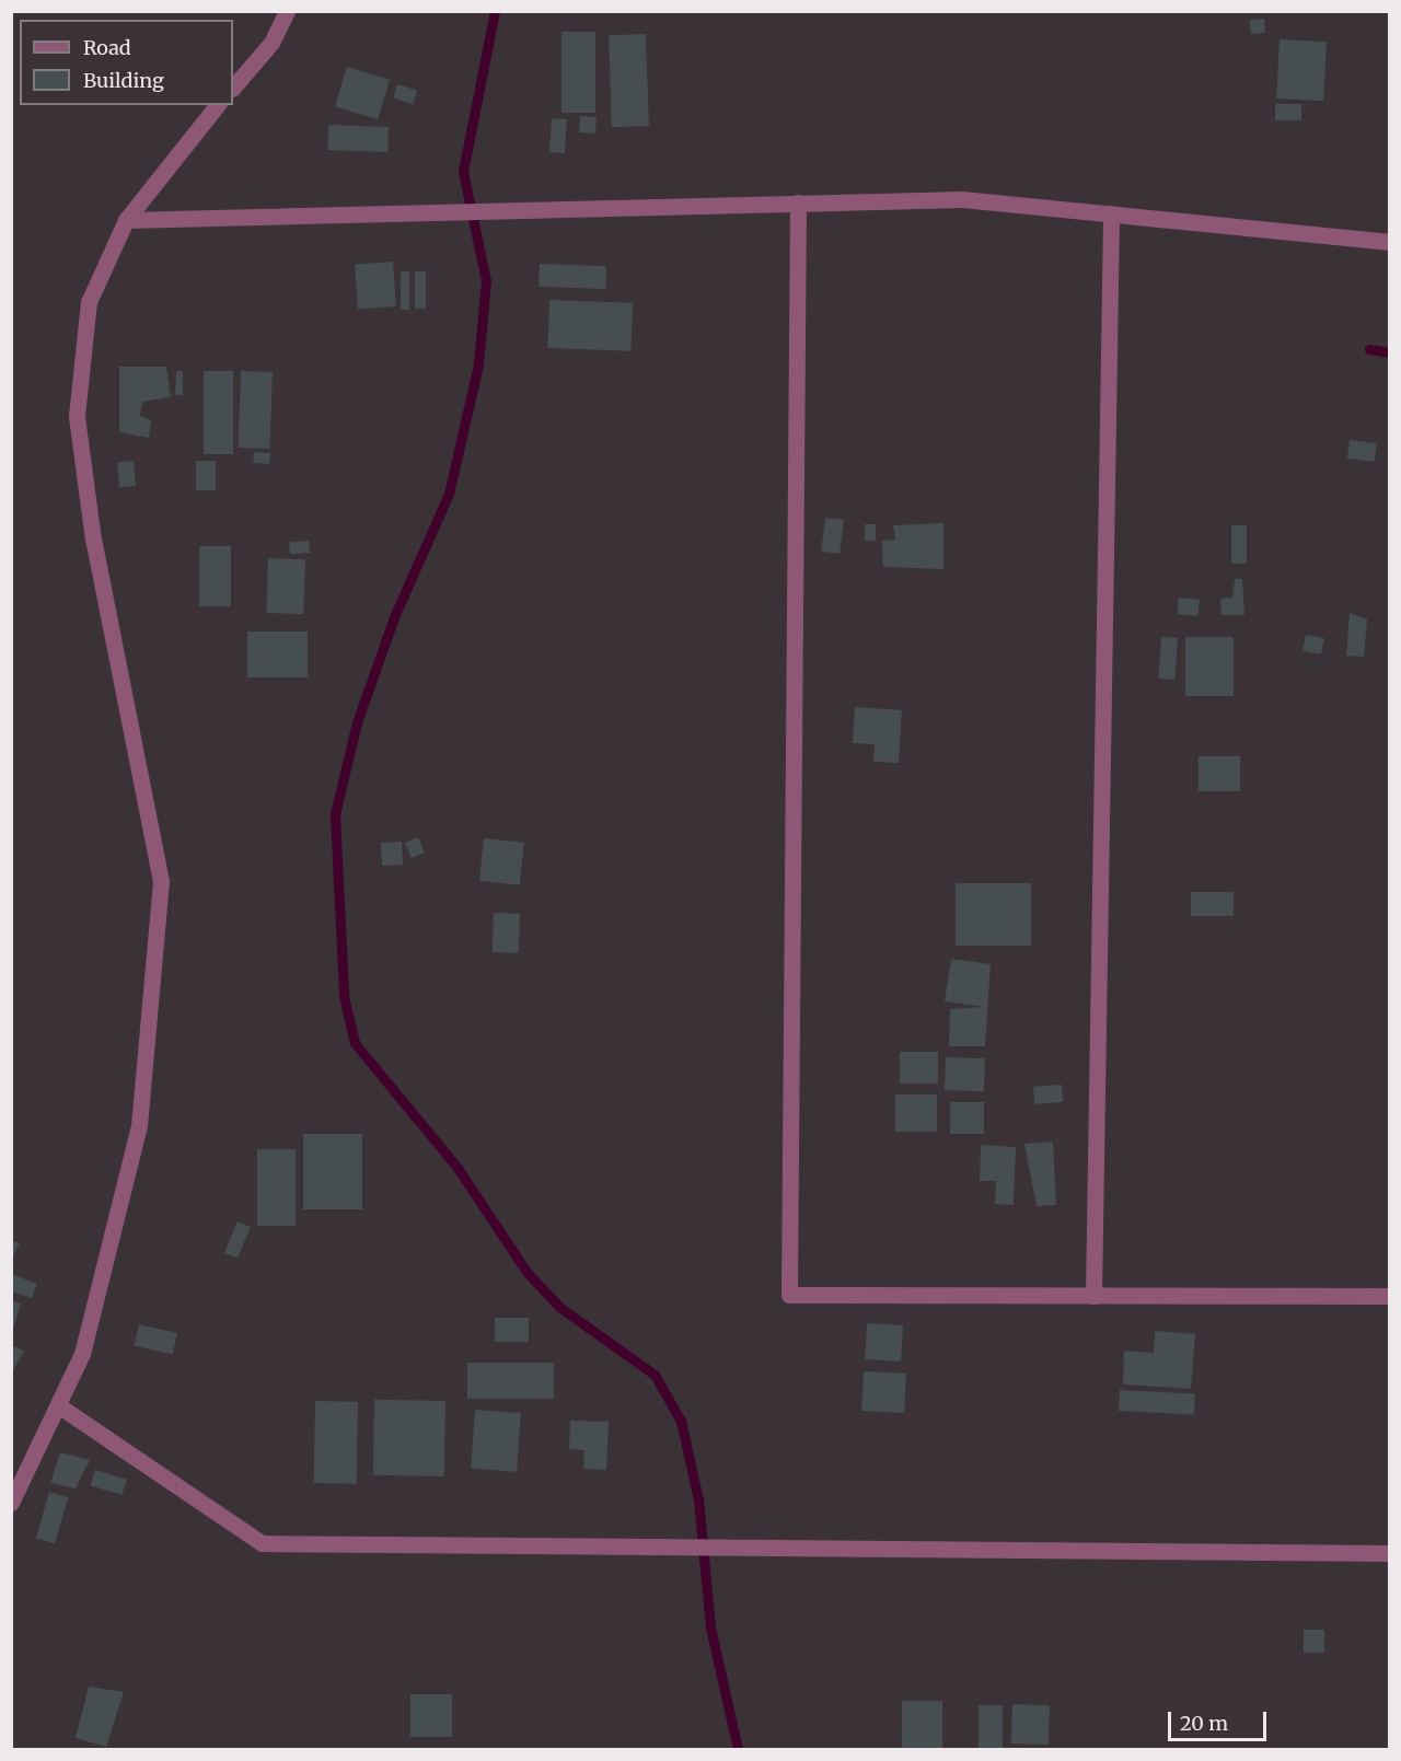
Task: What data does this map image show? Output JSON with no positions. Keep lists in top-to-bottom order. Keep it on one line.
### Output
{"legend":["Road","Building"],"scale_bar":"20 m"}
